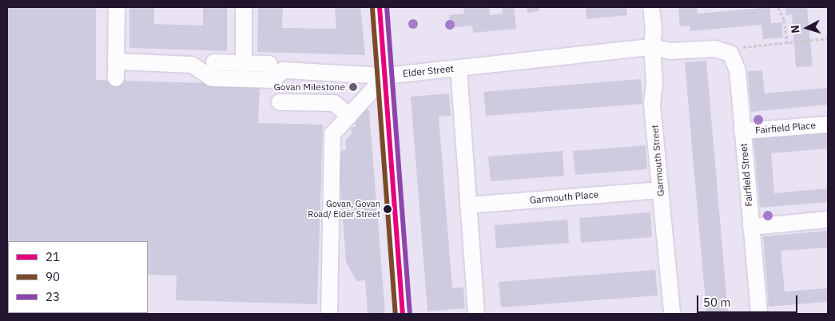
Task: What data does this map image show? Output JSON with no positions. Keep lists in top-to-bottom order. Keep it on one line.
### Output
{"streets":{"street":["Elder Street","Fairfield Place","Garmouth Street","Fairfield Street","Garmouth Place"]},"crossings":[["Elder Street","Garmouth Street"],["Fairfield Place","Fairfield Street"],["Garmouth Street","Garmouth Place"]],"places":["Govan Milestone","Govan, Govan Road/ Elder Street"],"lines":["transit line 21","transit line 23","transit line 90"],"legend":["21","90","23"],"scale_bar":"50 m","north":"left"}
